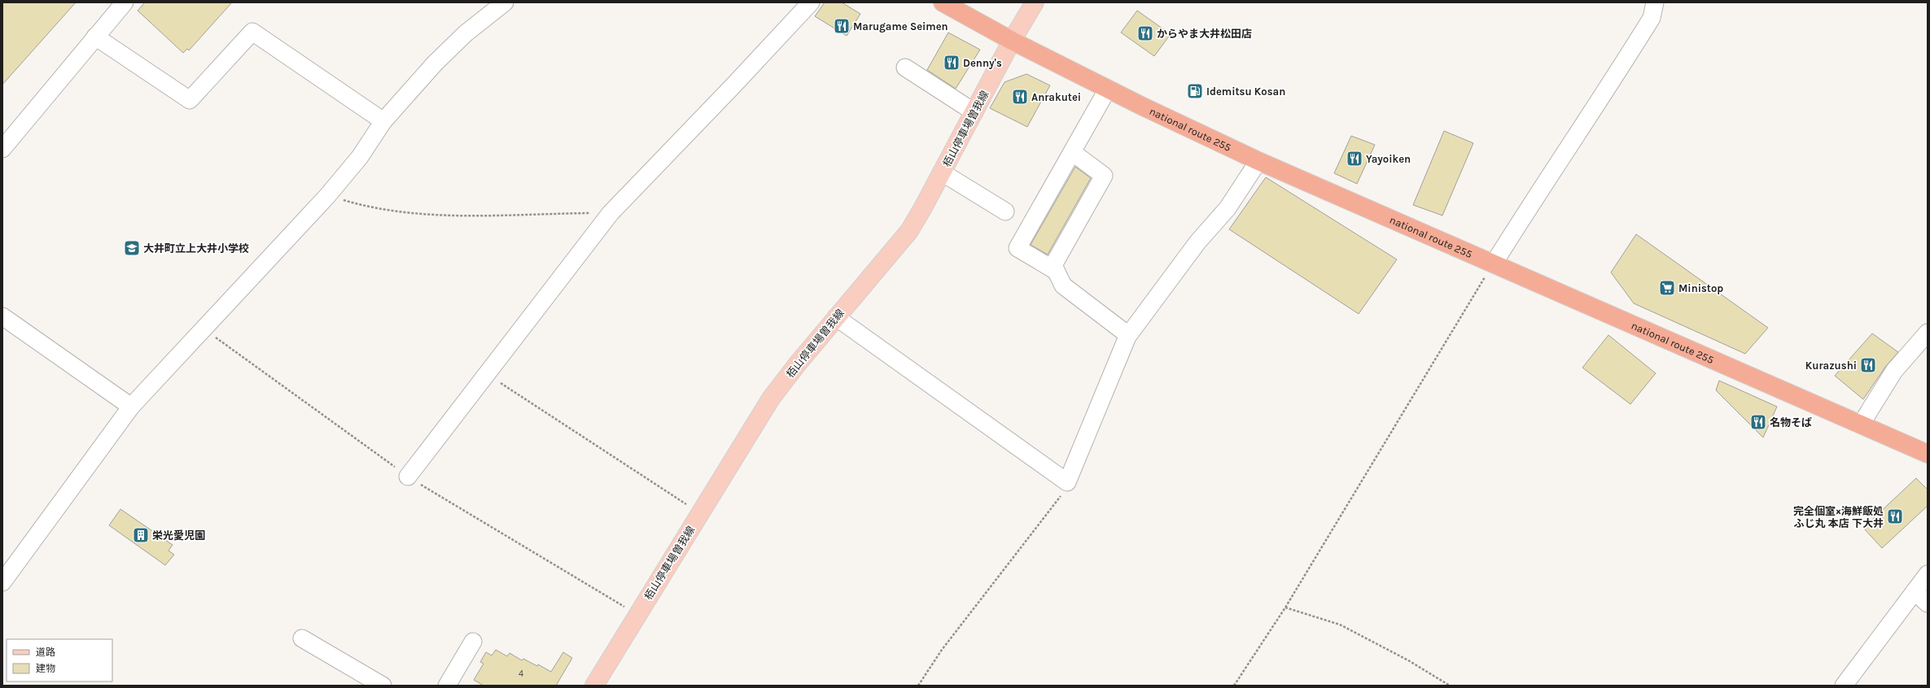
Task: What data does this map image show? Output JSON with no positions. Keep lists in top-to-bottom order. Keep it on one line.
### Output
{"streets":{"highway":["national route 255"],"main road":["栢山停車場曽我線"]},"crossings":[["栢山停車場曽我線","national route 255"]],"places":{"restaurant":["Marugame Seimen","からやま大井松田店","Denny's","Anrakutei","Yayoiken","Kurazushi","名物そば","完全個室×海鮮飯処 ふじ丸 本店 下大井"],"fuel station":["Idemitsu Kosan"],"school or university":["大井町立上大井小学校"],"supermarket":["Ministop"],"building":["栄光愛児園"]},"house_numbers":["4"],"legend":["道路","建物"]}
